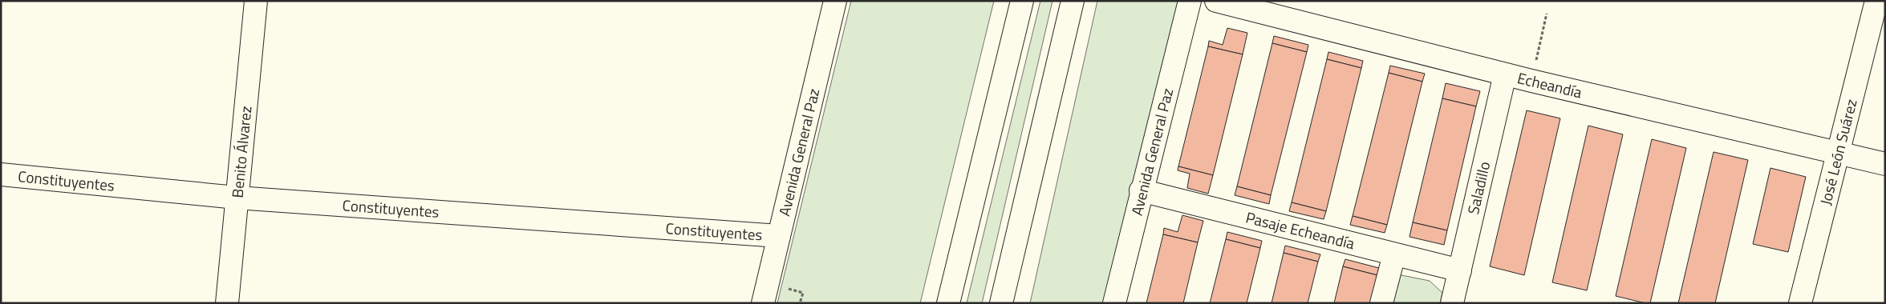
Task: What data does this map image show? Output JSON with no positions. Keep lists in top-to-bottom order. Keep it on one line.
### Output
{"streets":{"main road":["Echeandía","Benito Álvarez","Avenida General Paz","José León Suárez","Constituyentes","Saladillo","Pasaje Echeandía"]},"crossings":[["Echeandía","José León Suárez"],["Echeandía","Saladillo"],["Benito Álvarez","Constituyentes"],["Avenida General Paz","Constituyentes"],["Avenida General Paz","Pasaje Echeandía"],["Saladillo","Pasaje Echeandía"]]}
